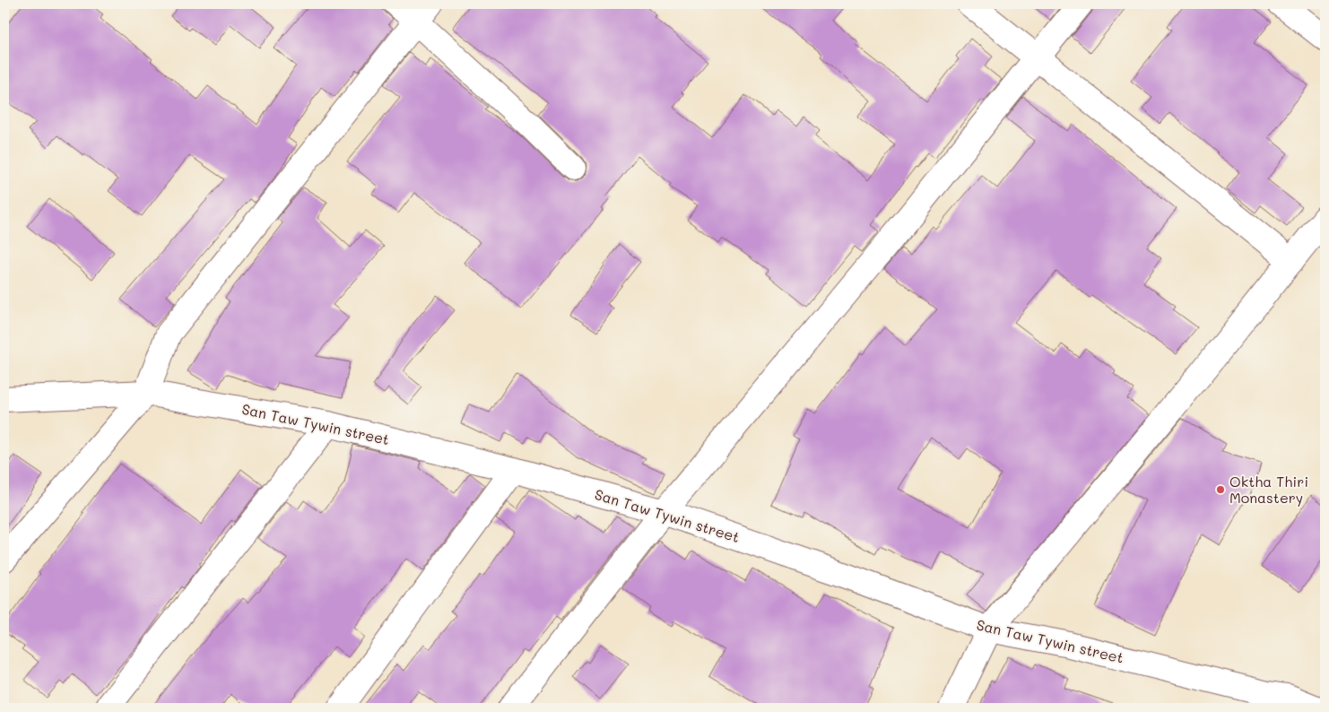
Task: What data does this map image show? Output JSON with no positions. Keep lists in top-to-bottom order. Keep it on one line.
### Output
{"streets":{"street":["San Taw Tywin street"]},"places":["Oktha Thiri Monastery"]}
